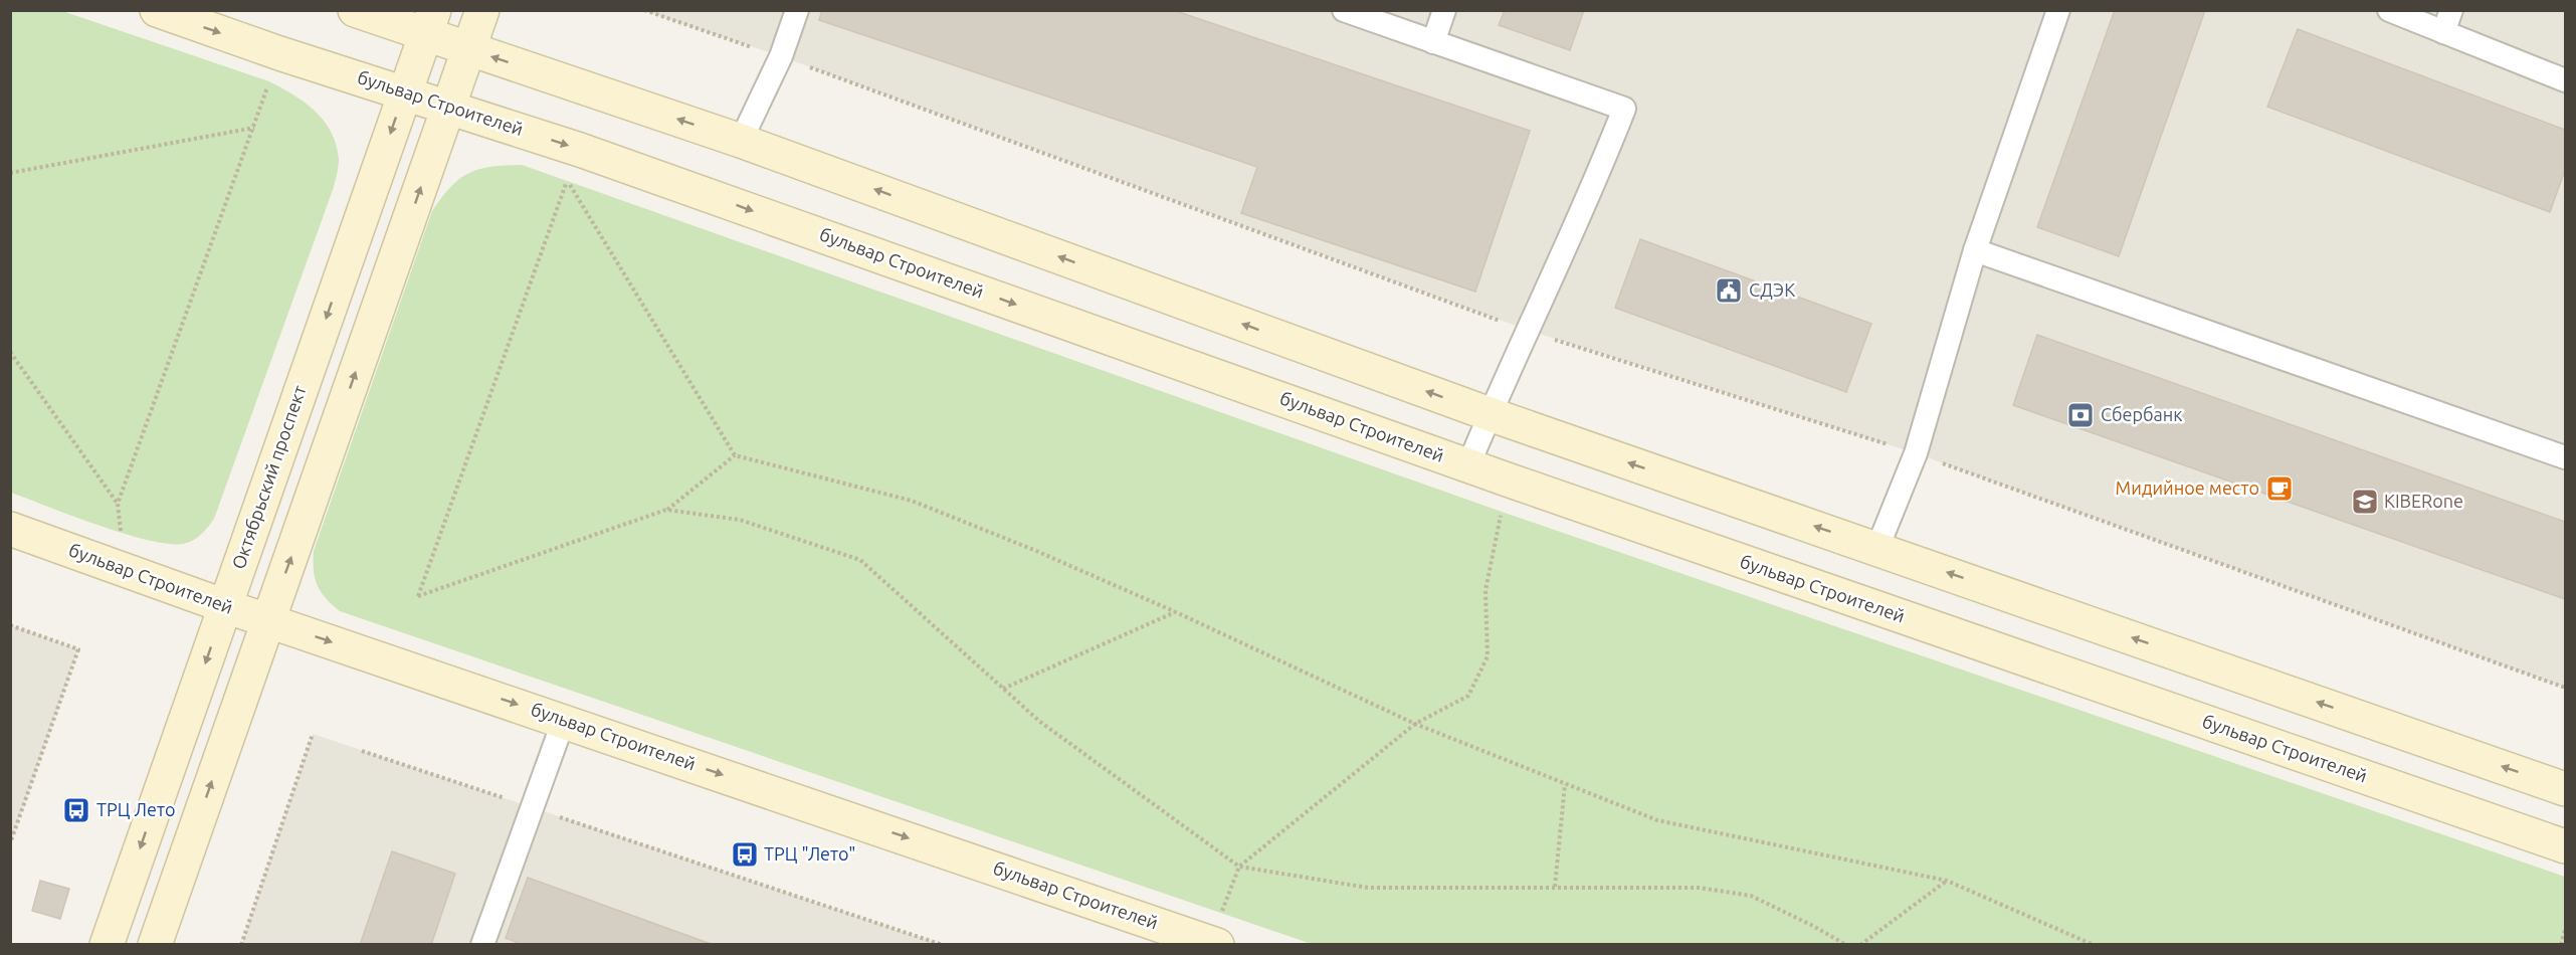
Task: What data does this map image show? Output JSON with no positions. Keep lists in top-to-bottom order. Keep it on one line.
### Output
{"streets":{"main road":["бульвар Строителей","Октябрьский проспект"]},"crossings":[["бульвар Строителей","Октябрьский проспект"]],"places":{"public building":["СДЭК"],"bank":["Сбербанк"],"cafe":["Мидийное место"],"school or university":["KIBERone"],"bus stop":["ТРЦ Лето","ТРЦ \"Лето\""]}}
